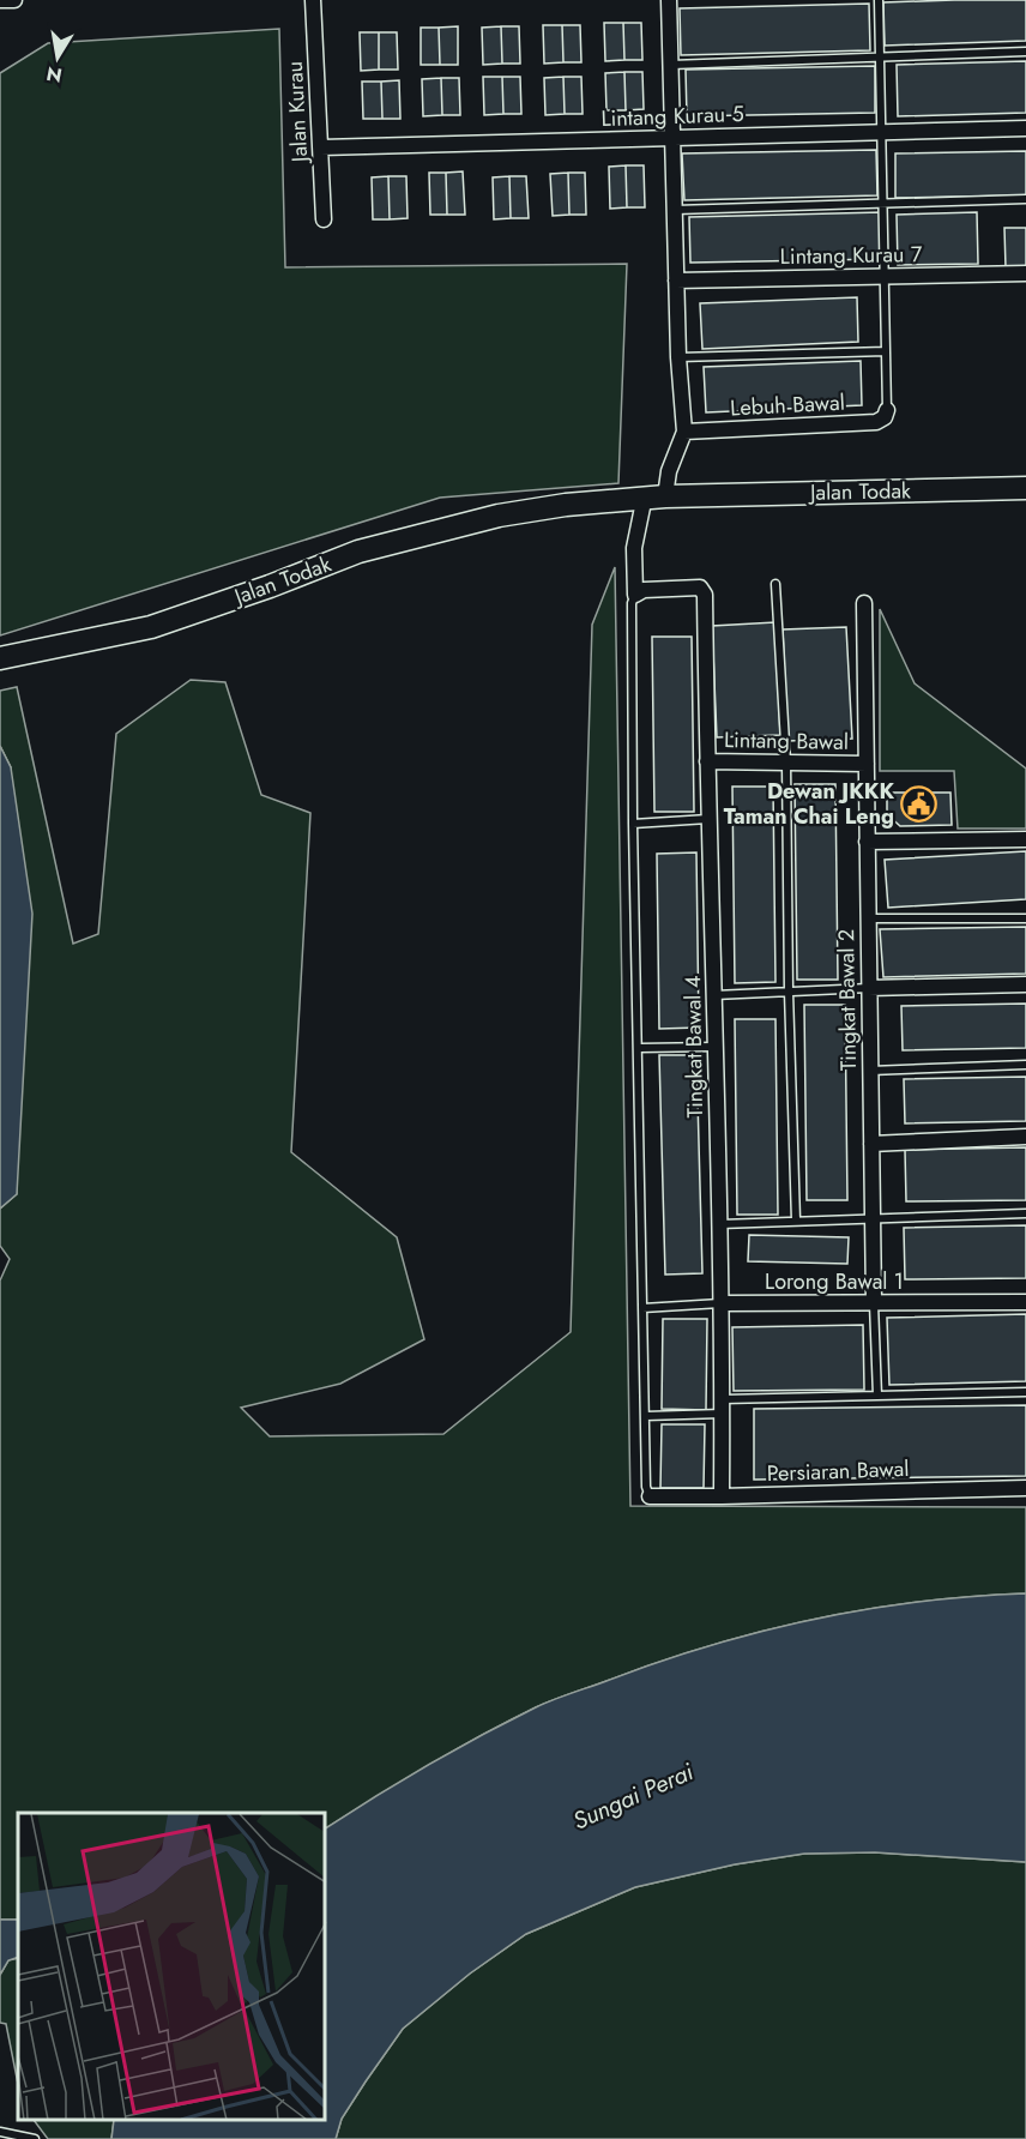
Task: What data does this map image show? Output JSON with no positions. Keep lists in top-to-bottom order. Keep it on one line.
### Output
{"streets":{"main road":["Jalan Todak"],"street":["Jalan Kurau","Lintang Kurau 5","Lintang Kurau 7","Lebuh Bawal","Lintang Bawal","Tingkat Bawal 2","Tingkat Bawal 4","Lorong Bawal 1","Persiaran Bawal"]},"crossings":[["Jalan Kurau","Lintang Kurau 5"],["Lintang Bawal","Tingkat Bawal 2"],["Lintang Bawal","Tingkat Bawal 4"],["Tingkat Bawal 2","Lorong Bawal 1"],["Tingkat Bawal 4","Lorong Bawal 1"],["Tingkat Bawal 4","Persiaran Bawal"]],"water":["Sungai Perai"],"places":{"public building":["Dewan JKKK Taman Chai Leng"]},"north":"bottom"}
